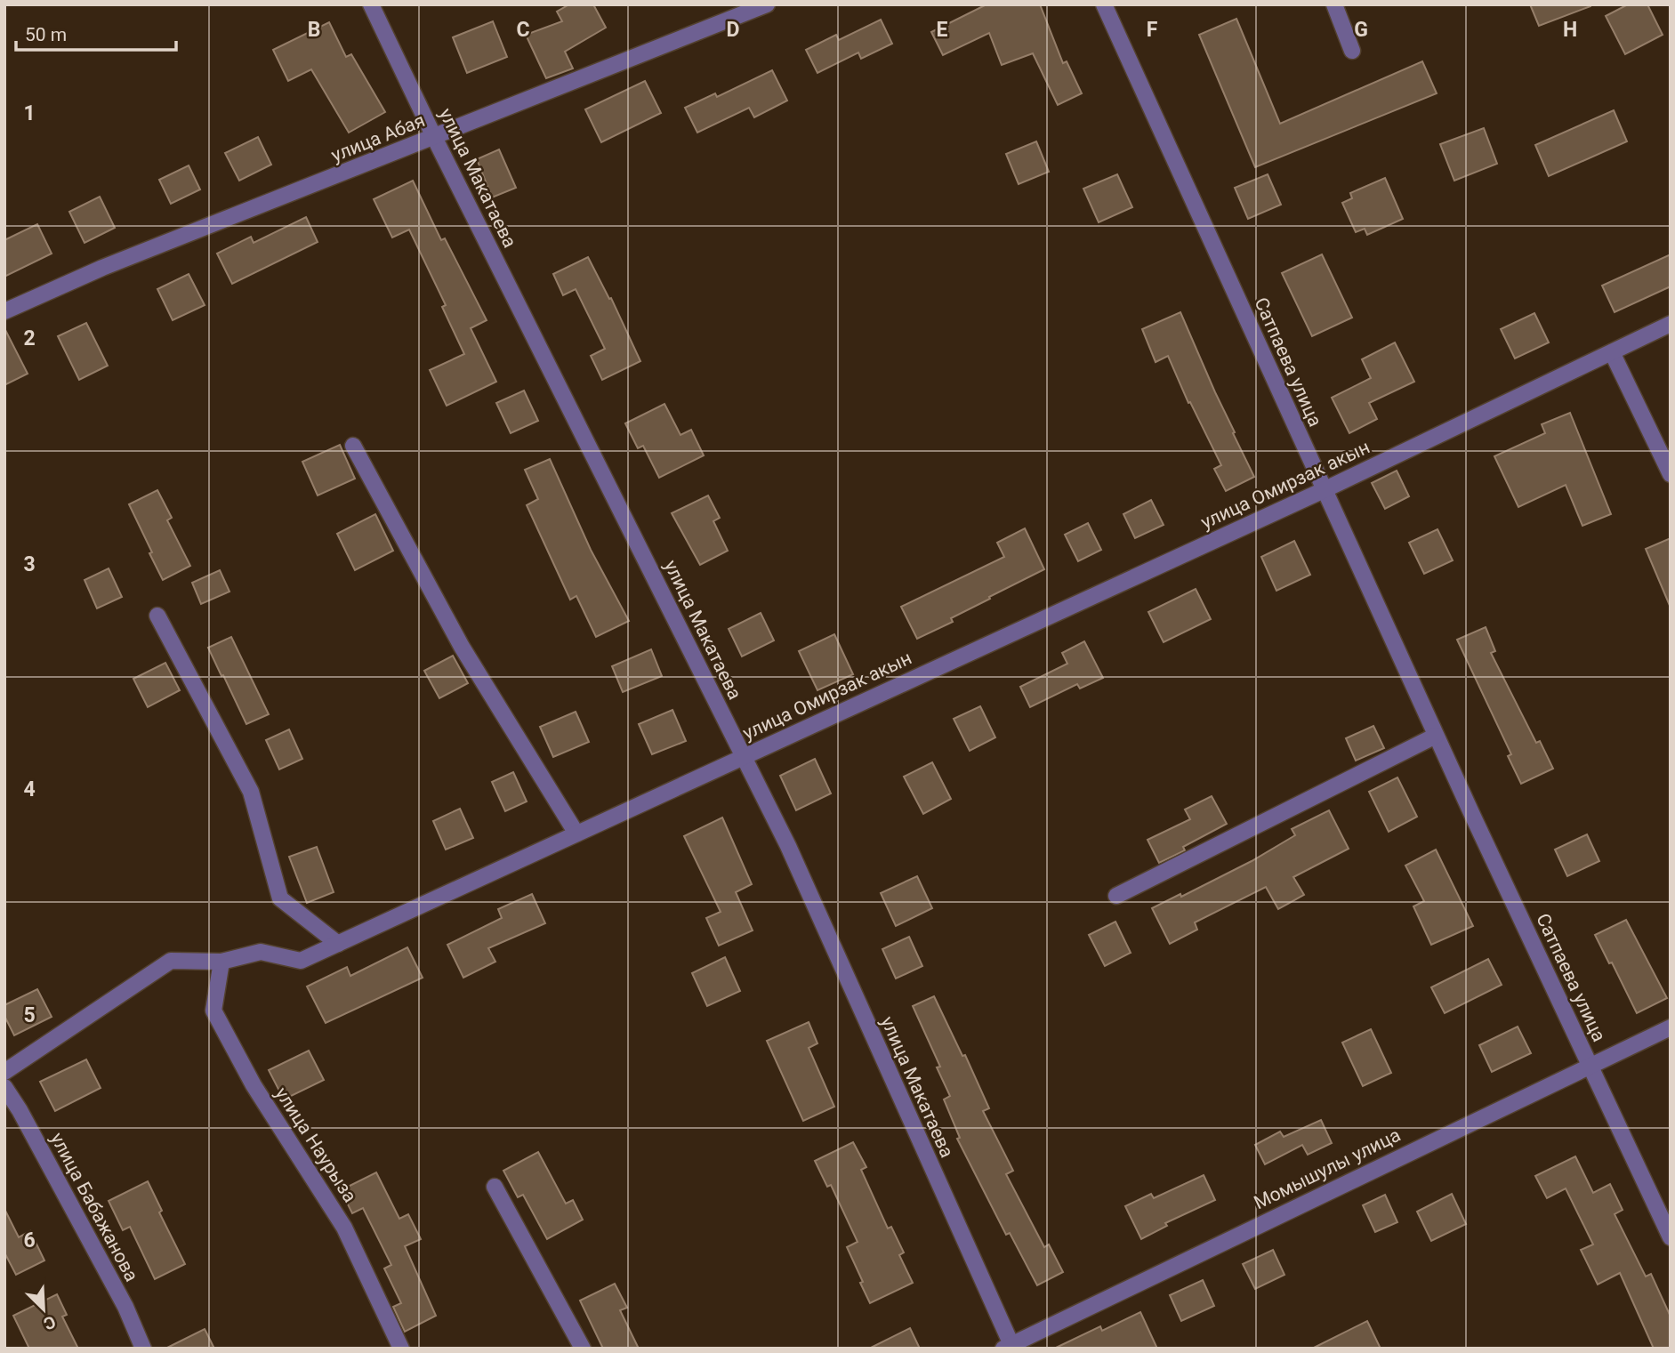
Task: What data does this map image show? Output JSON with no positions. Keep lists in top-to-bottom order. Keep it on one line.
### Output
{"streets":{"street":["улица Абая","улица Макатаева","Сатпаева улица","улица Омирзак акын","улица Наурыза","Момышулы улица","улица Бабажанова"]},"crossings":[["улица Абая","улица Макатаева"],["улица Макатаева","улица Омирзак акын"],["улица Макатаева","Момышулы улица"],["Сатпаева улица","улица Омирзак акын"],["Сатпаева улица","Момышулы улица"],["улица Омирзак акын","улица Наурыза"]],"scale_bar":"50 m","north":"bottom right","grid":{"columns":["B","C","D","E","F","G","H"],"rows":["1","2","3","4","5","6"]}}
